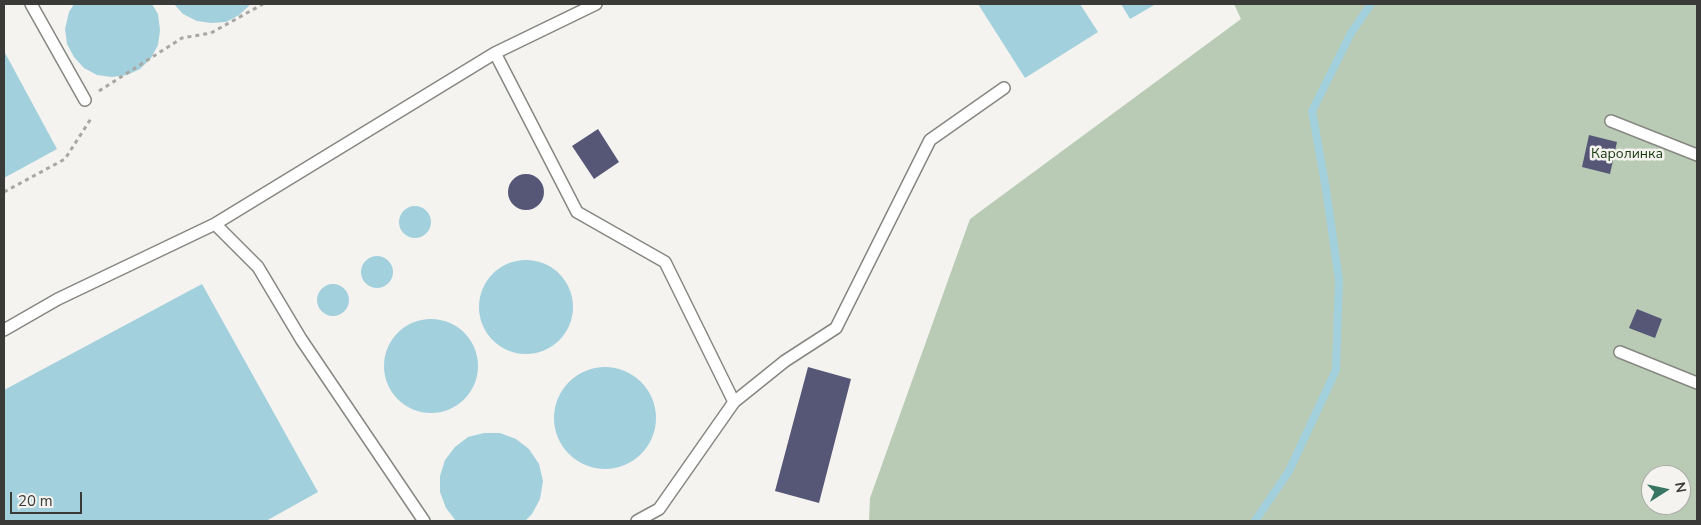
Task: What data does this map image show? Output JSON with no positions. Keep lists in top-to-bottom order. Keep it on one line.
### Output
{"parks":["Каролинка"],"scale_bar":"20 m","north":"right"}
